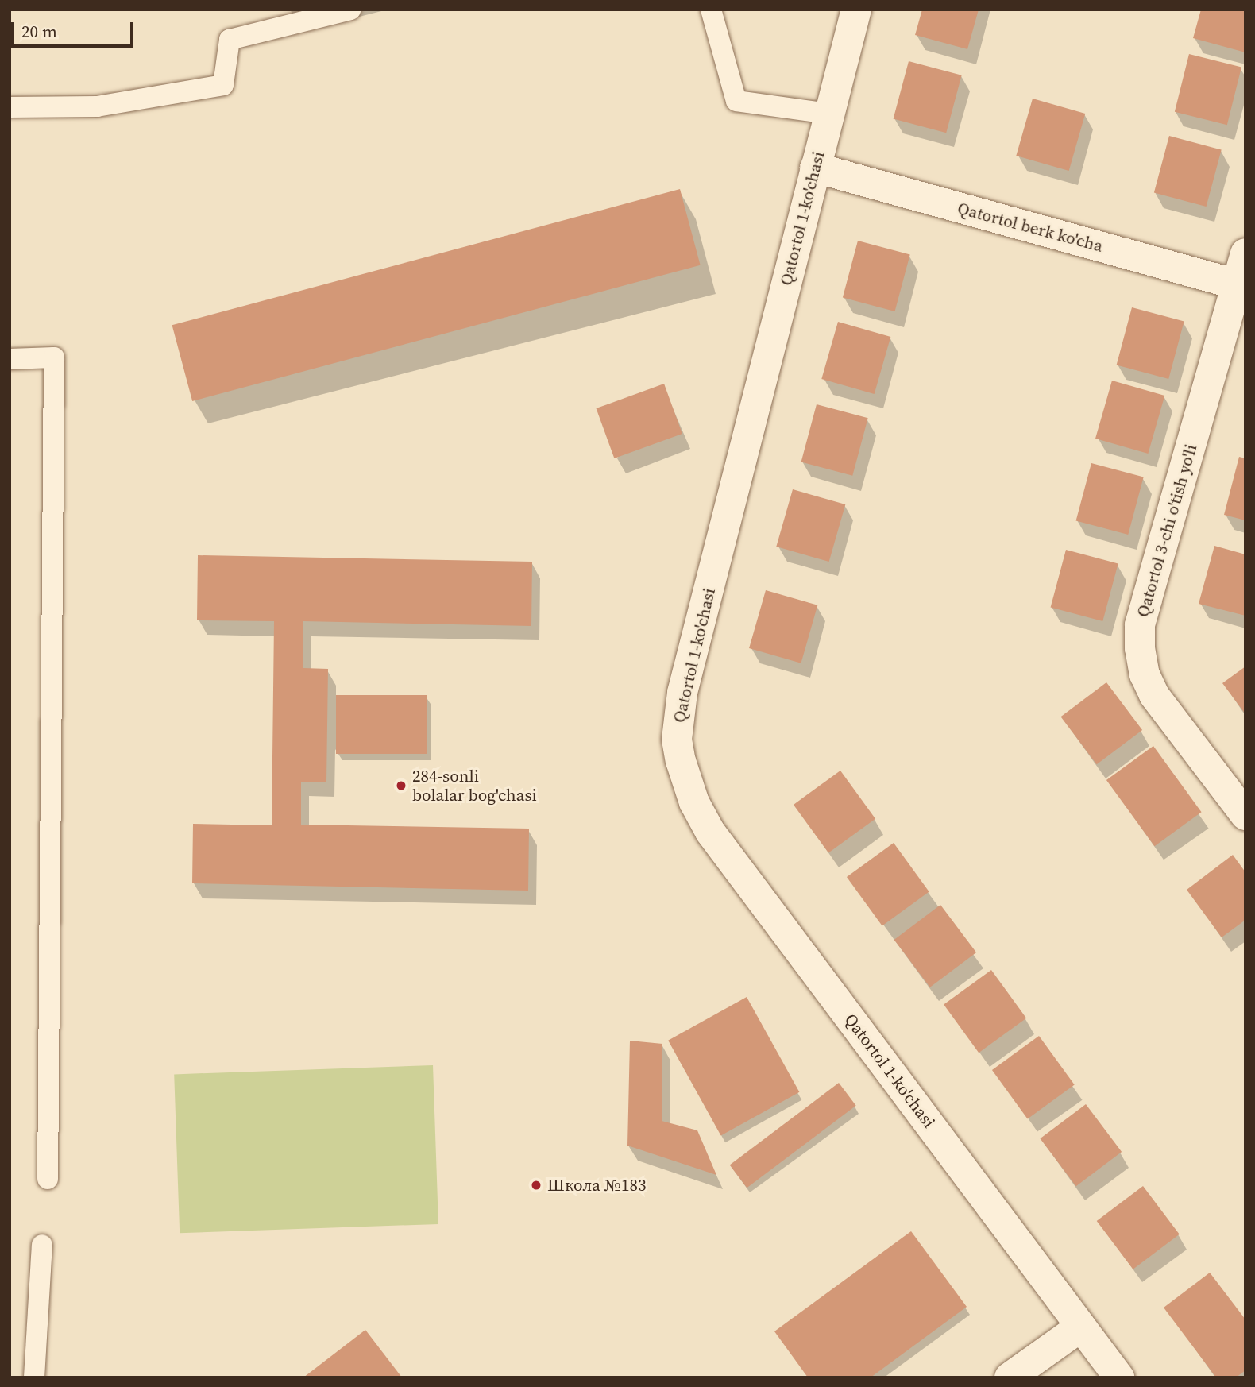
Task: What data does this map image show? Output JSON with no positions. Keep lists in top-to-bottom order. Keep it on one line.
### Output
{"streets":{"street":["Qatortol 1-ko'chasi","Qatortol berk ko'cha","Qatortol 3-chi o'tish yo'li"]},"crossings":[["Qatortol 1-ko'chasi","Qatortol berk ko'cha"],["Qatortol berk ko'cha","Qatortol 3-chi o'tish yo'li"]],"places":["284-sonli bolalar bog'chasi","Школа №183"],"scale_bar":"20 m"}
